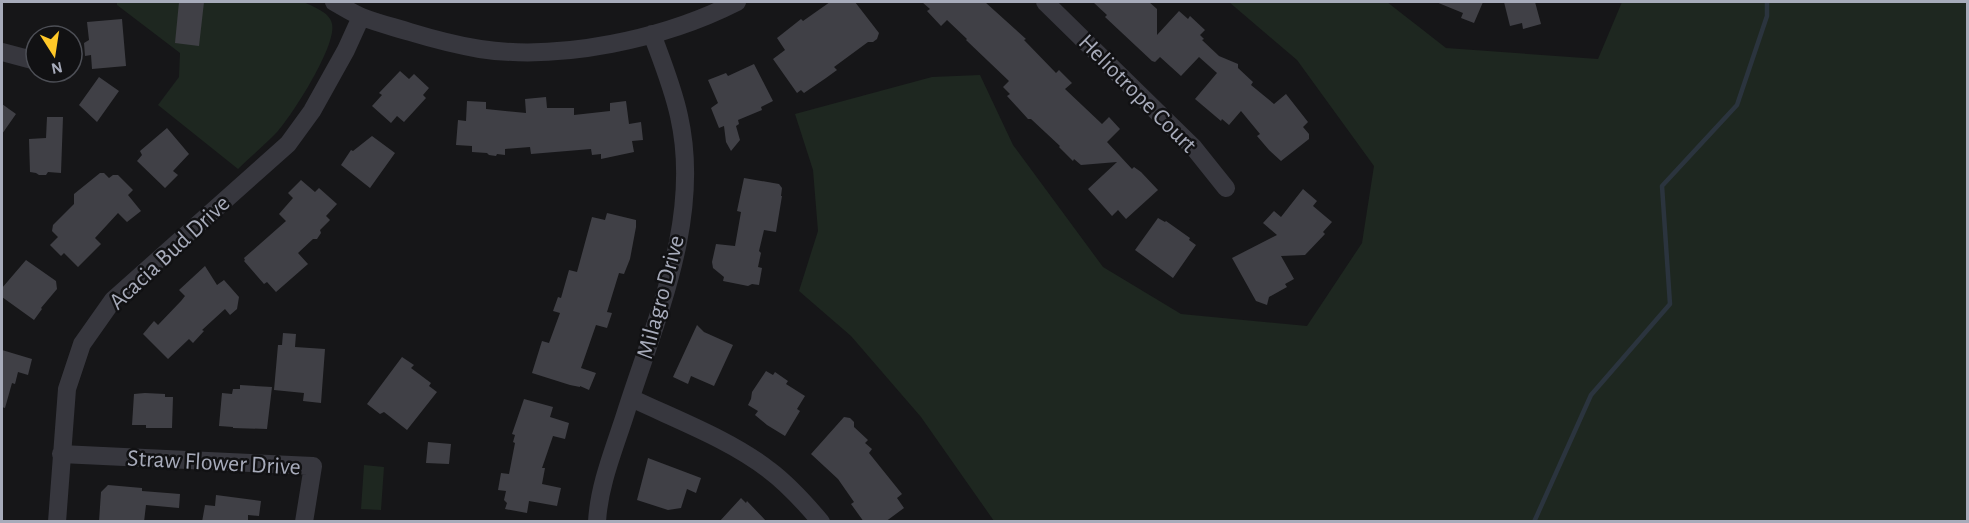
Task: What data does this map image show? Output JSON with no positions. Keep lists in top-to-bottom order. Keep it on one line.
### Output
{"streets":{"street":["Heliotrope Court","Acacia Bud Drive","Milagro Drive","Straw Flower Drive"]},"crossings":[["Acacia Bud Drive","Straw Flower Drive"]],"north":"bottom"}
